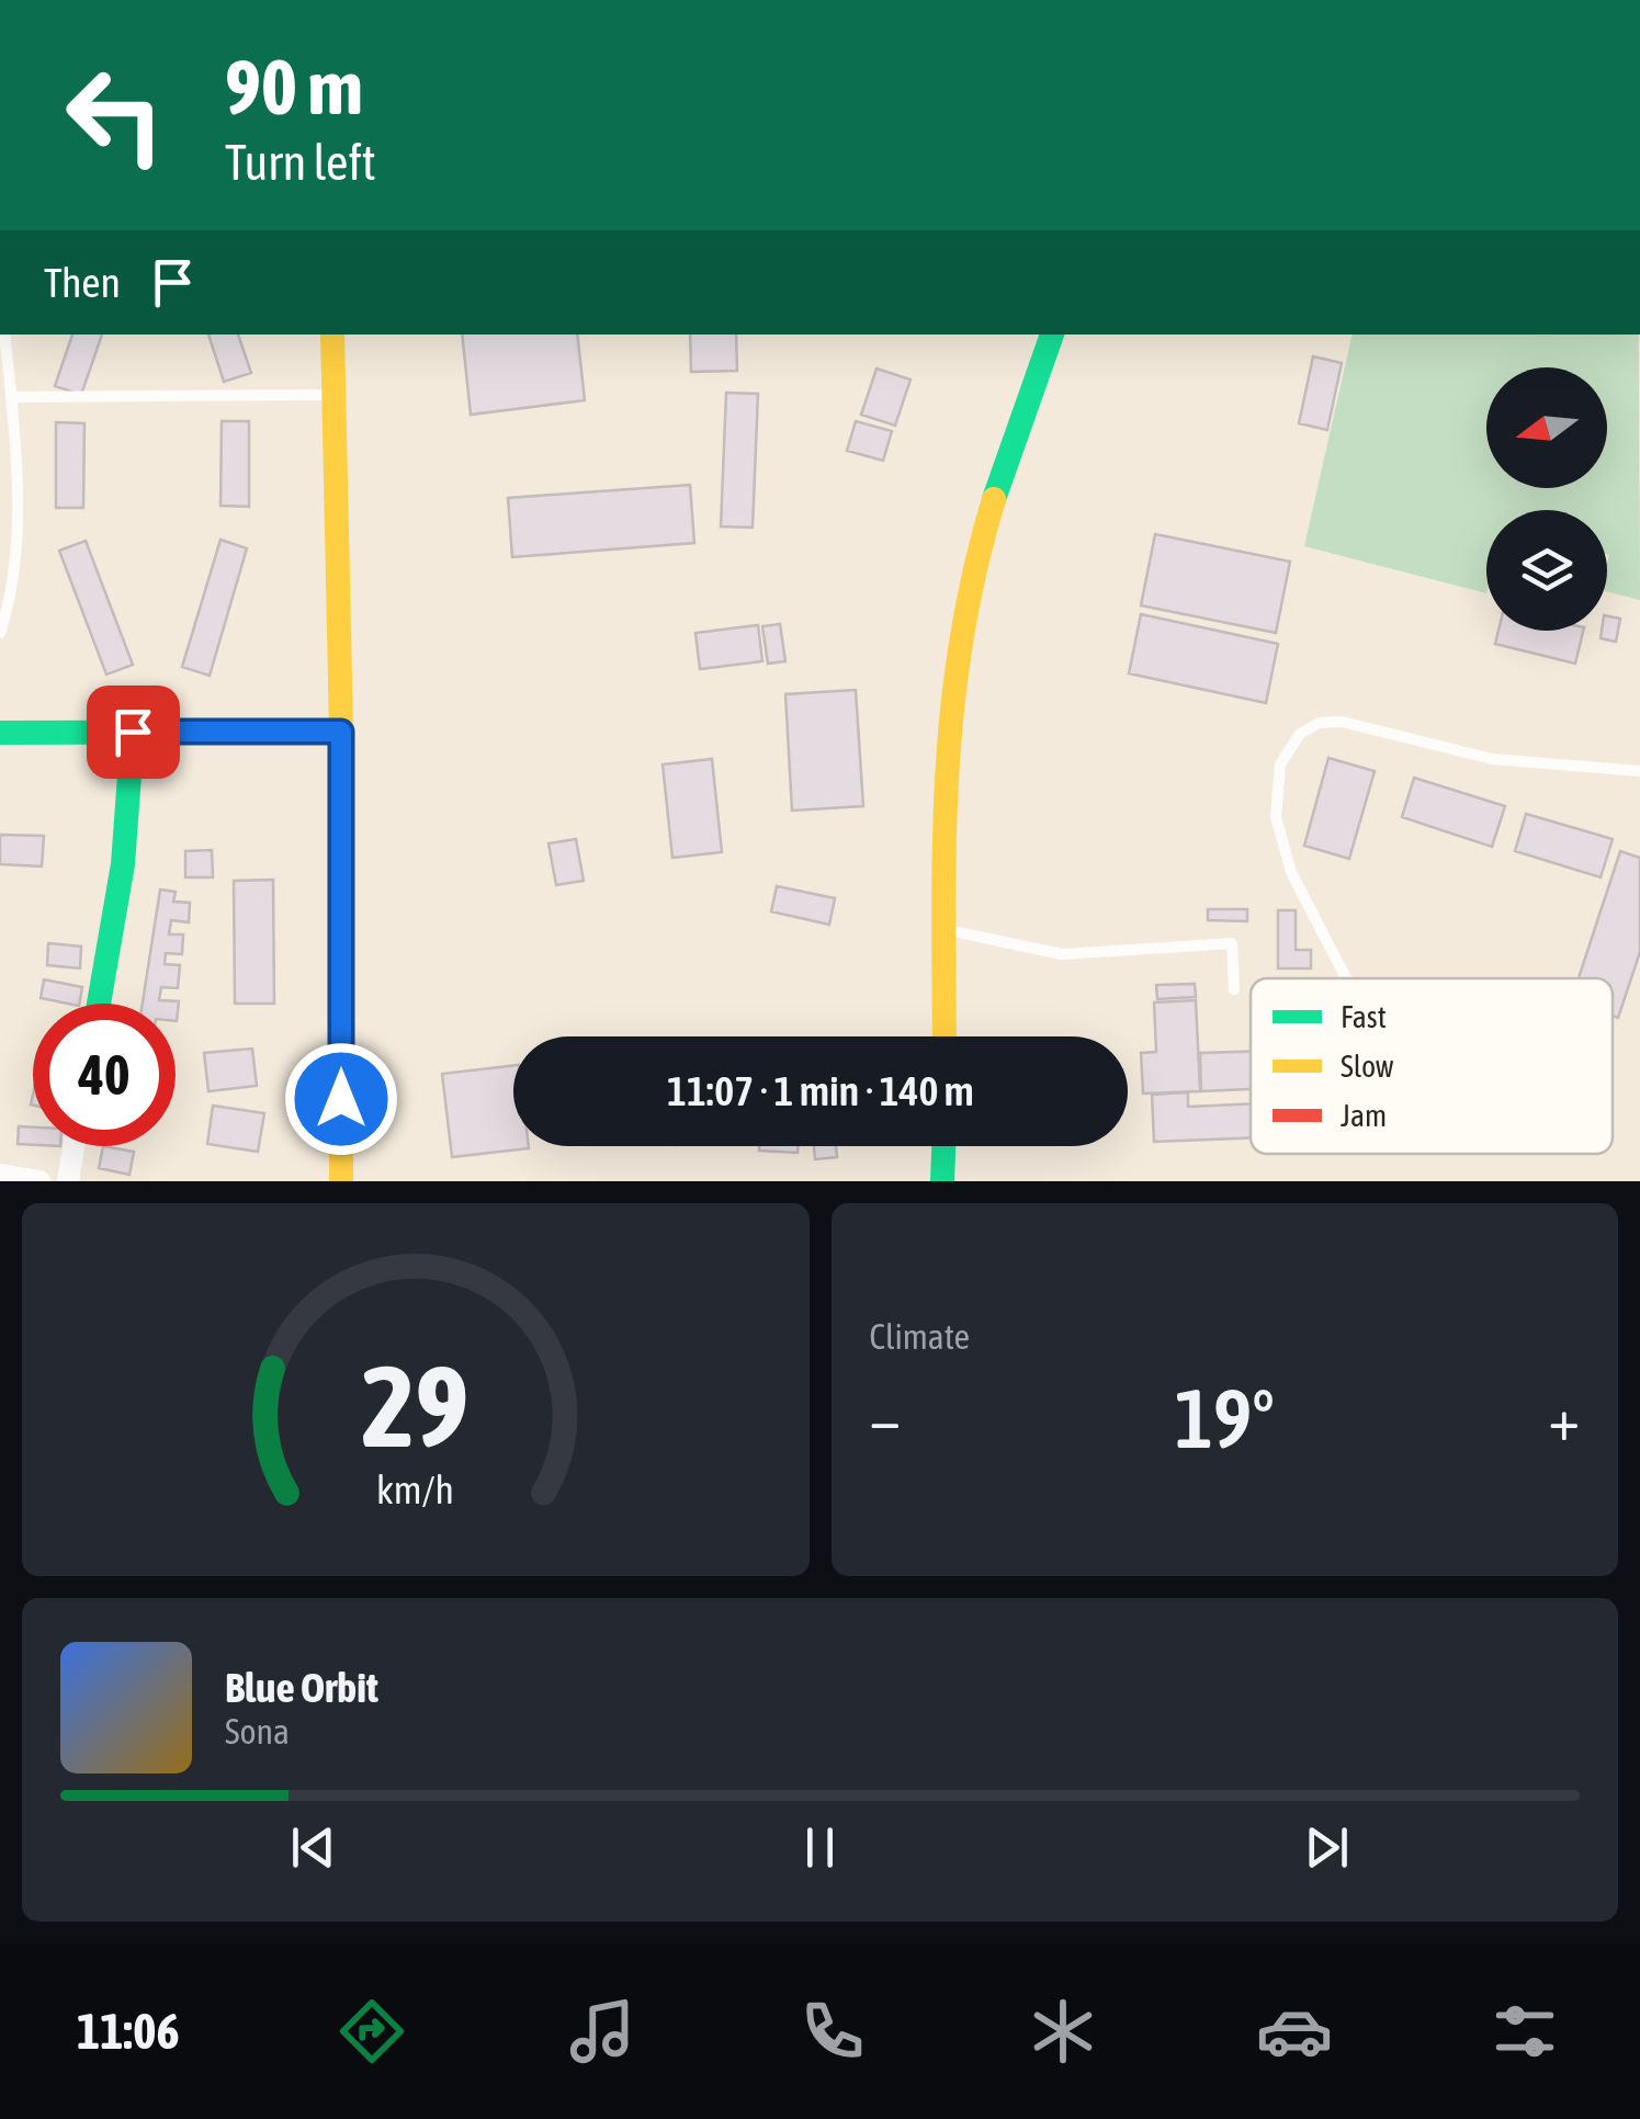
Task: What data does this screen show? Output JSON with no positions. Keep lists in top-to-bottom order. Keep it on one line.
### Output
{"legend":["Fast","Slow","Jam"],"north":"left","page":{"turn":["90 m","Turn left"],"then":"Then","limit":"40","trip":"11:07 · 1 min · 140 m","tile":"Climate","heat":["−","19°","+"],"song":["Blue Orbit","Sona"],"tabs":"11:06","gauge":["29","km/h"]}}
